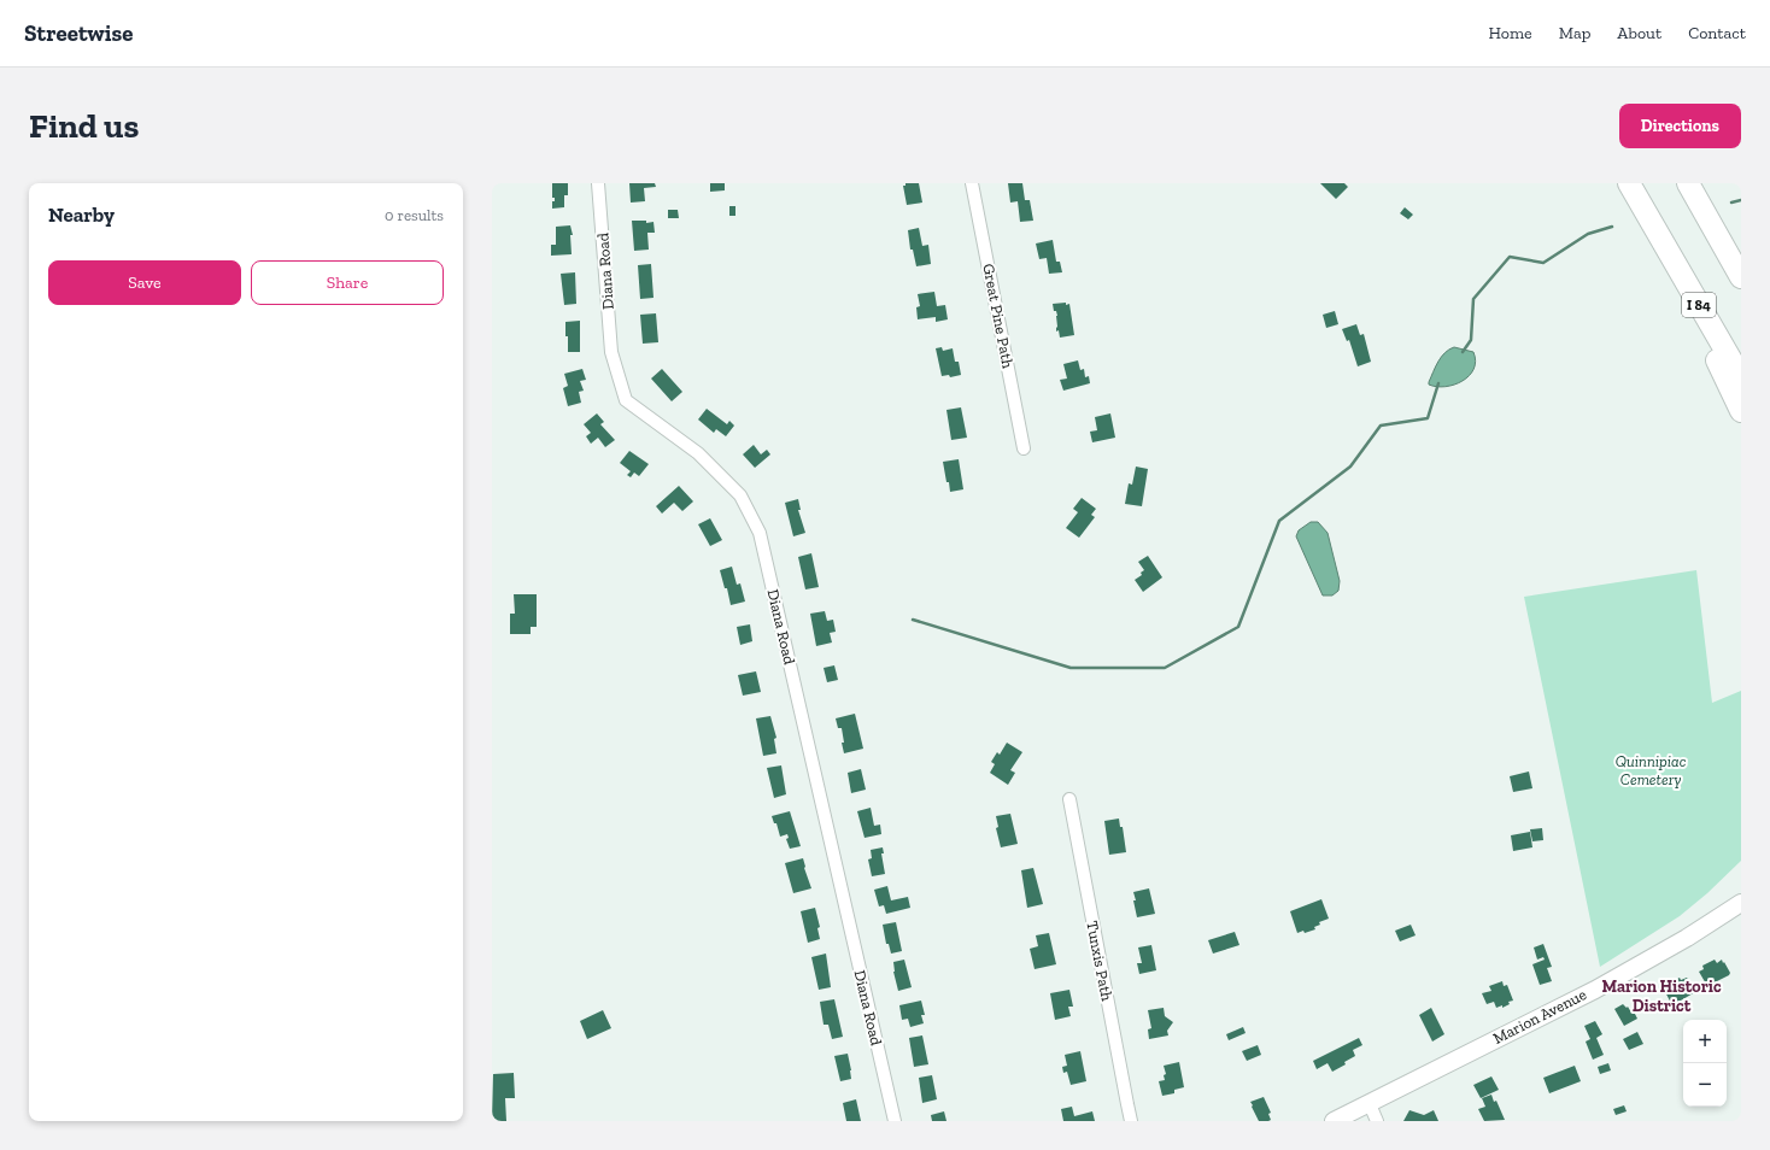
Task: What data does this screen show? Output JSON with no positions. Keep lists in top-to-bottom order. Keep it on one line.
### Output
{"streets":{"highway":["I 84"],"main road":["Marion Avenue"],"street":["Diana Road","Great Pine Path","Tunxis Path"]},"districts":["Marion Historic District"],"parks":["Quinnipiac Cemetery"],"page":{"header":"Streetwise","nav":["Home","Map","About","Contact"],"buttons":["Directions",["Save","Share"]],"title":"Find us","heading":["Nearby","0 results"],"map_buttons":["+","−"]}}
